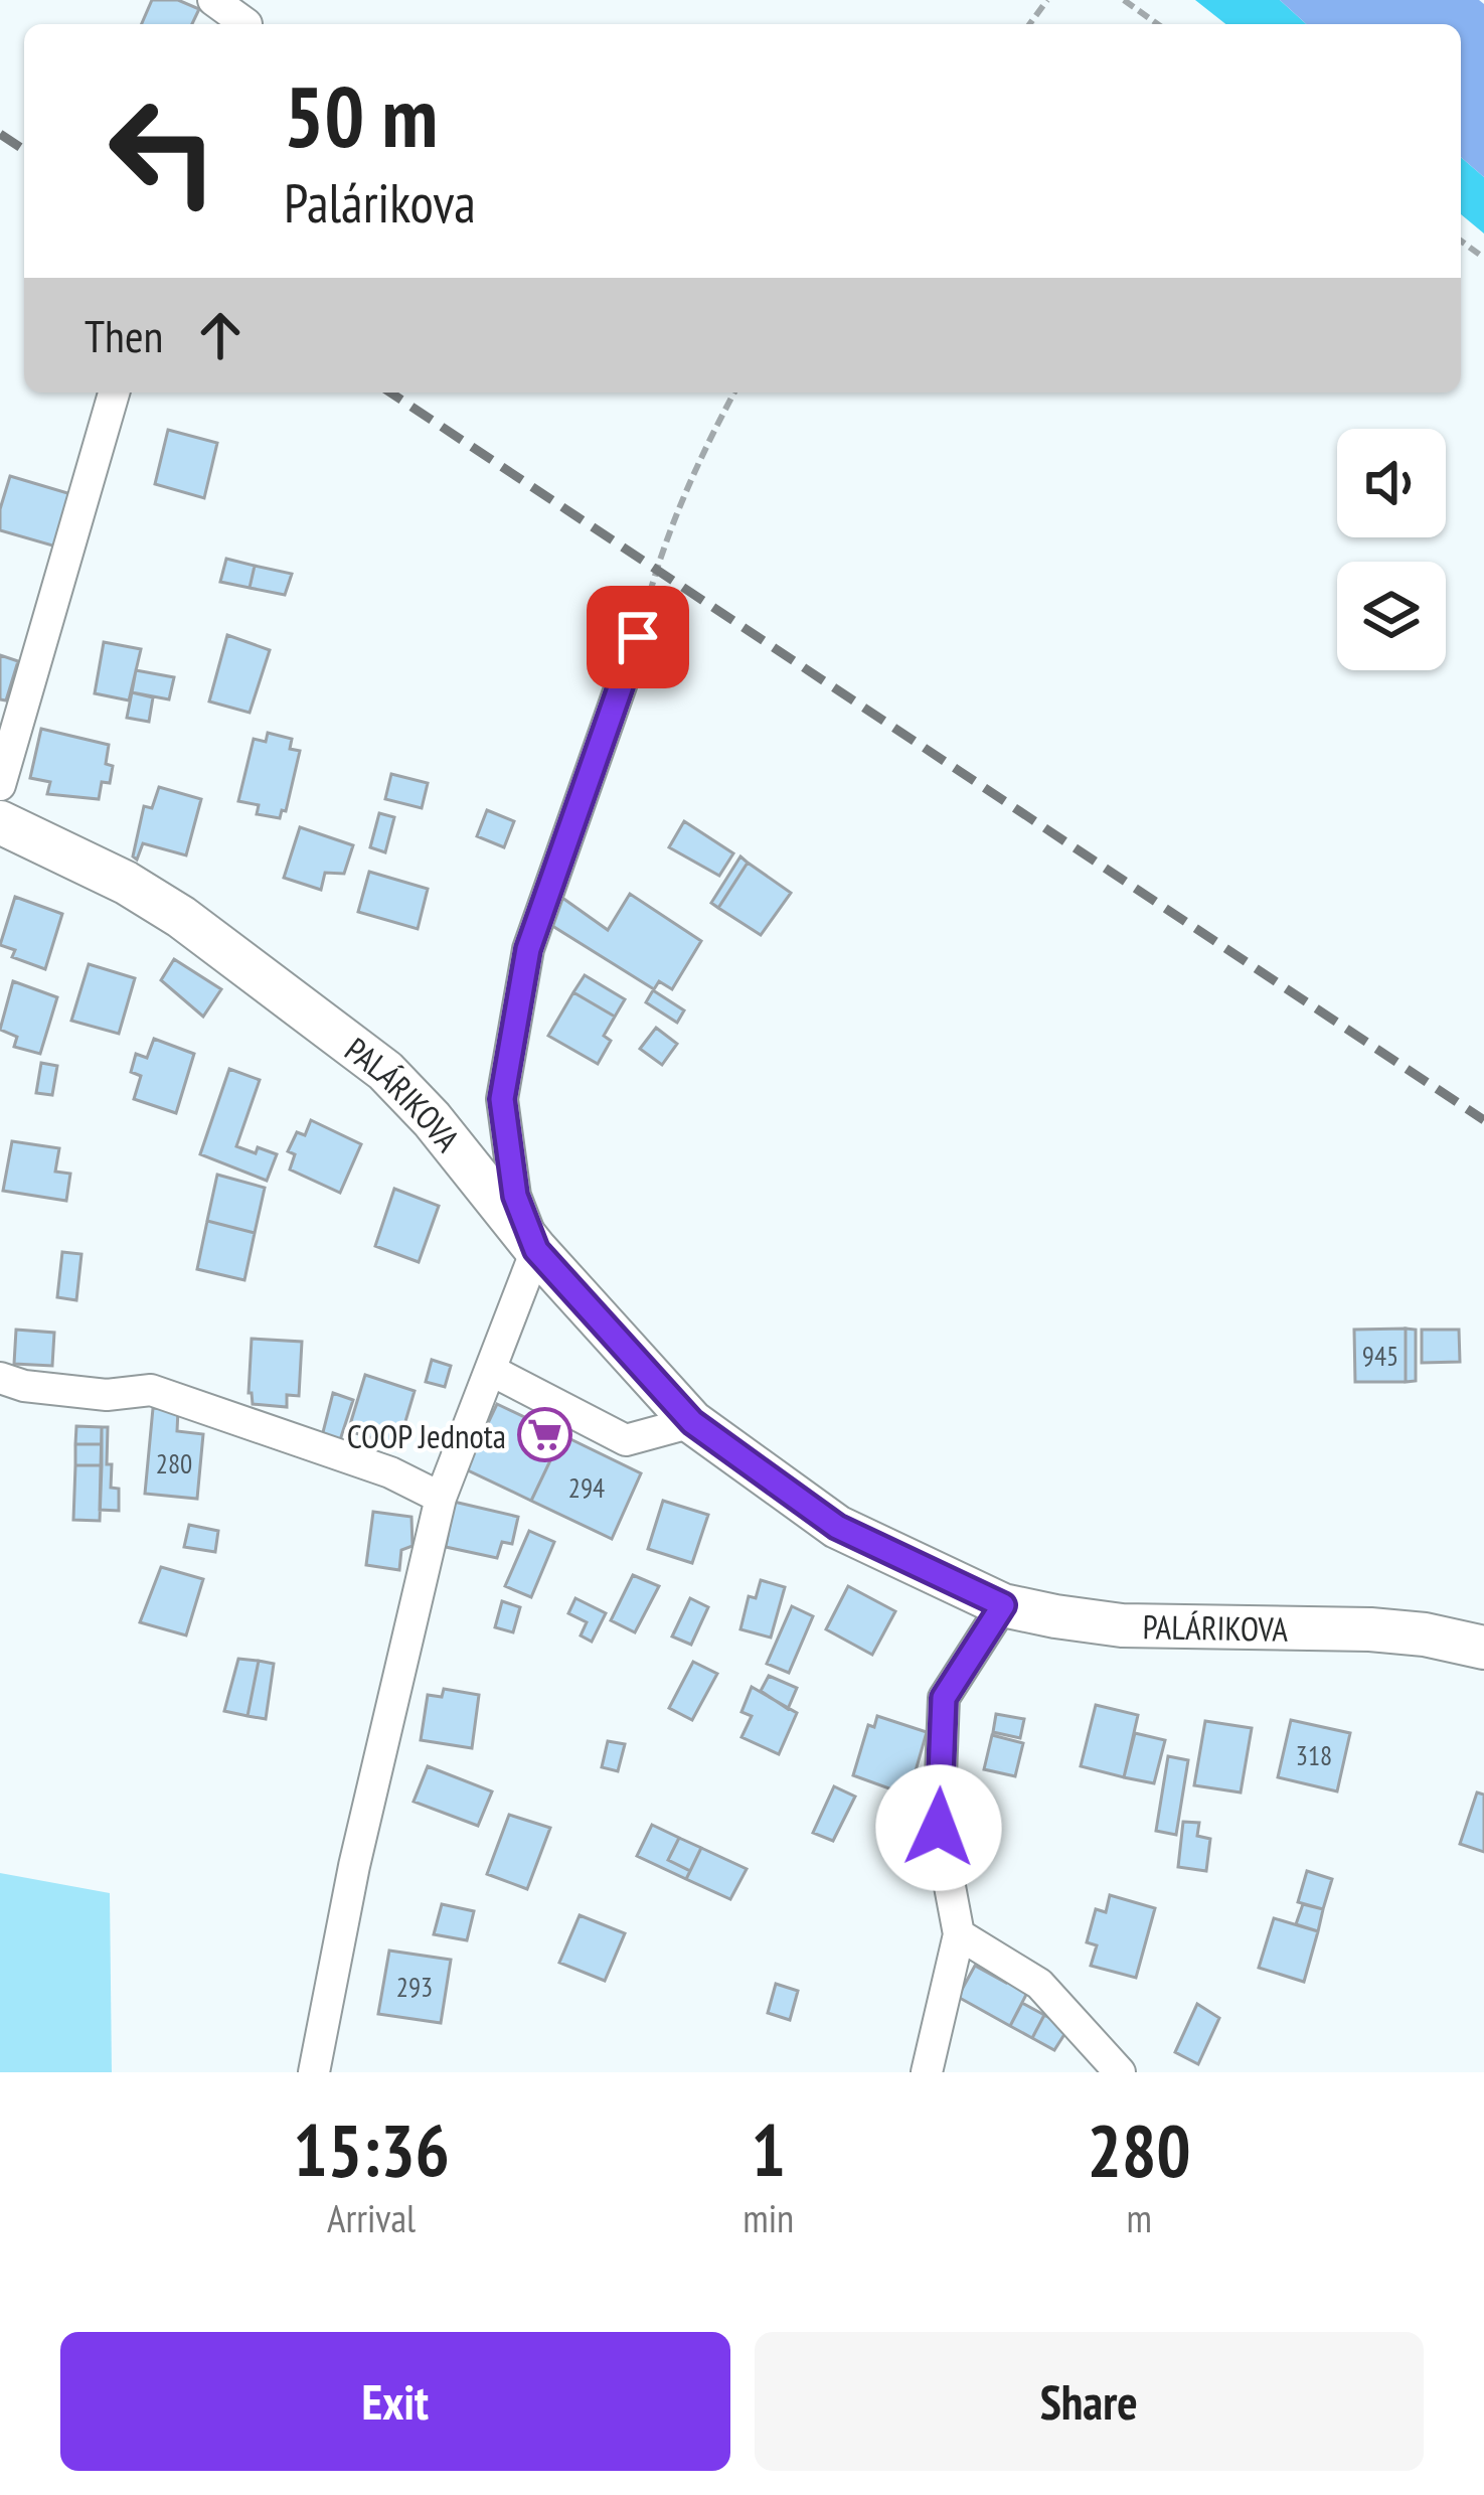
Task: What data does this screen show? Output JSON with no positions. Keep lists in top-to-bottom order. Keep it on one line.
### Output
{"streets":{"main road":["PALÁRIKOVA"]},"places":{"supermarket":["COOP Jednota"]},"house_numbers":["945","280","294","318","293"],"page":{"turn":["50 m","Palárikova"],"then":"Then","eta":["15:36","Arrival","1","min","280","m"],"buttons":["Exit","Share"]}}
